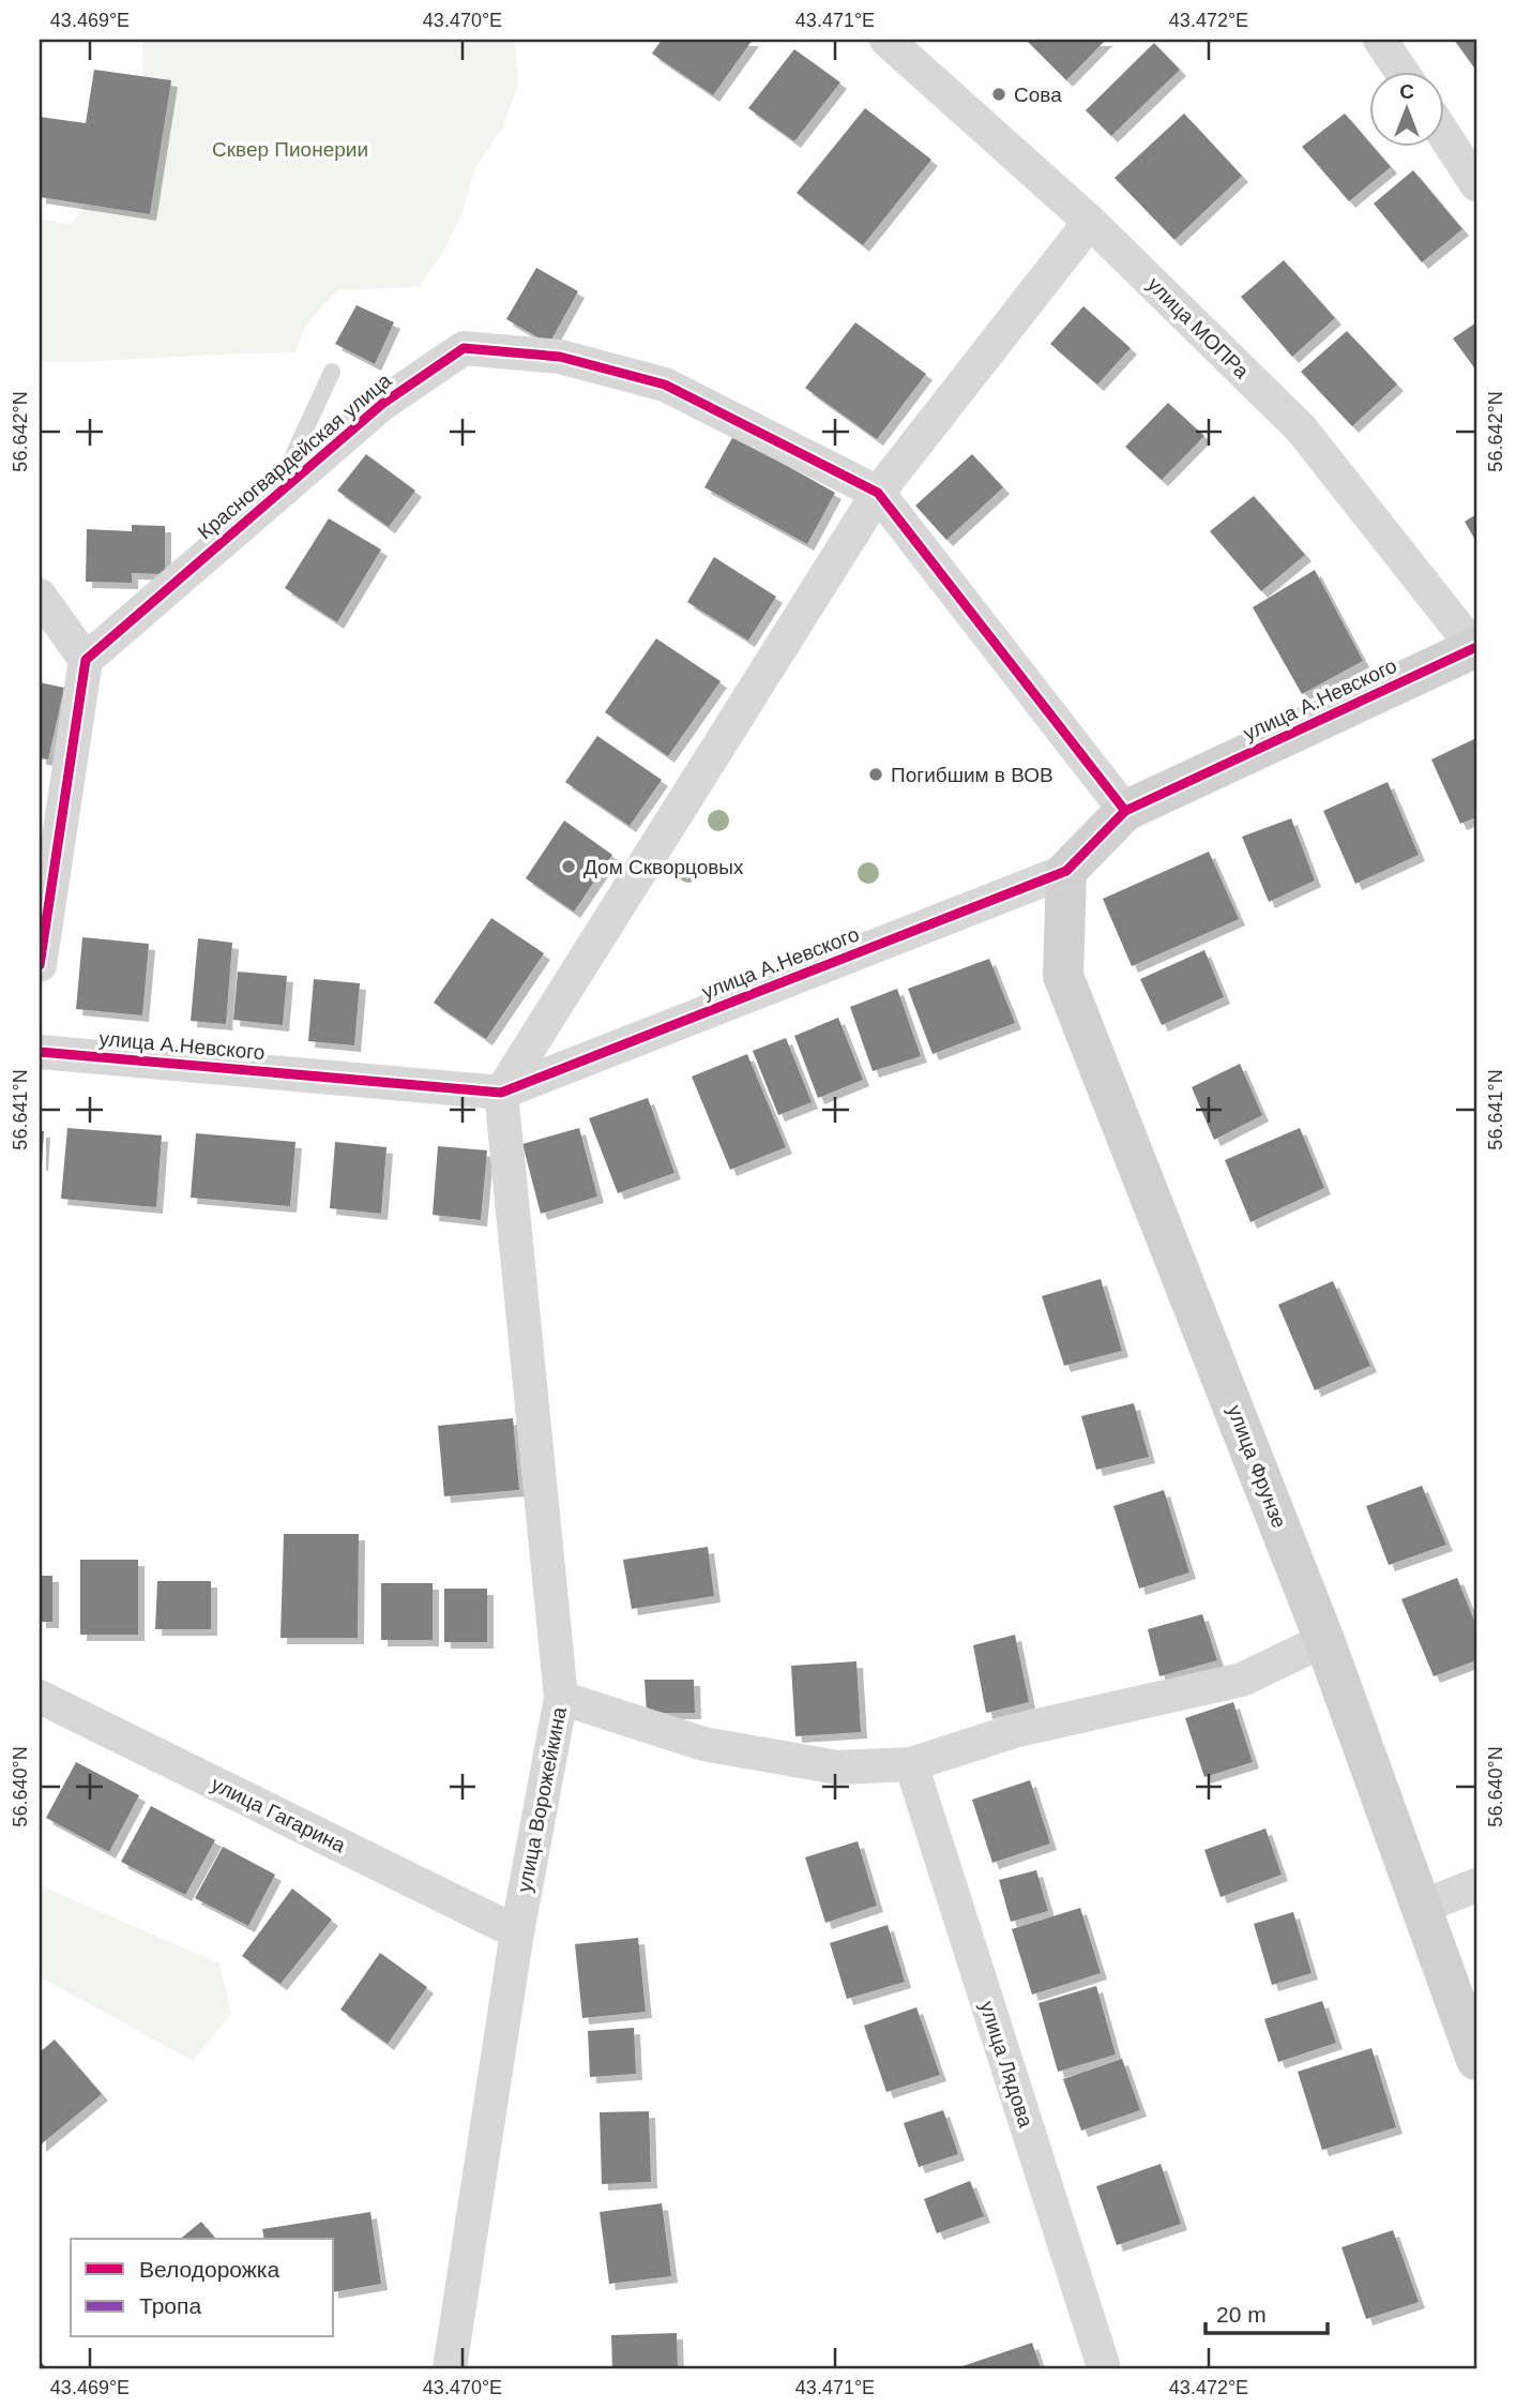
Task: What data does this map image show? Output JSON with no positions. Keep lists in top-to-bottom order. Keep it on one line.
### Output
{"streets":{"street":["улица МОПРа","Красногвардейская улица","улица А.Невского","улица Фрунзе","улица Ворожейкина","улица Гагарина","улица Лядова"]},"crossings":[["улица МОПРа","улица А.Невского"],["улица А.Невского","улица Фрунзе"],["улица А.Невского","улица Ворожейкина"],["улица Ворожейкина","улица Гагарина"]],"parks":["Сквер Пионерии"],"places":["Сова","Погибшим в ВОВ","Дом Скворцовых"],"legend":["Велодорожка","Тропа"],"scale_bar":"20 m","north":"top","coordinates":["43.469°E","43.470°E","43.471°E","43.472°E","56.642°N","56.641°N","56.640°N"]}
